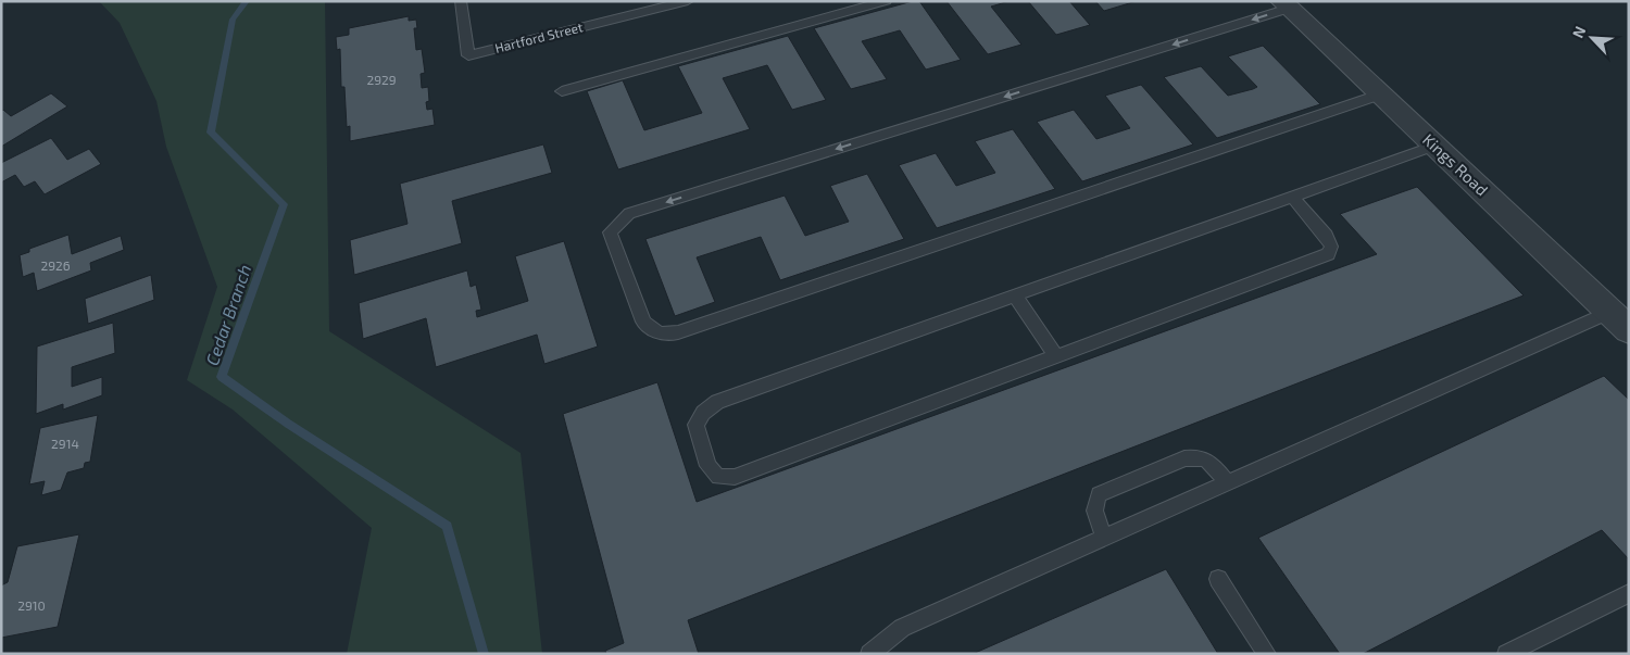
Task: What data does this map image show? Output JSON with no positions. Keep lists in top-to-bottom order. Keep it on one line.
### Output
{"streets":{"street":["Kings Road"],"lane":["Hartford Street"]},"water":["Cedar Branch"],"house_numbers":["2929","2926","2914","2910"],"north":"top left"}
